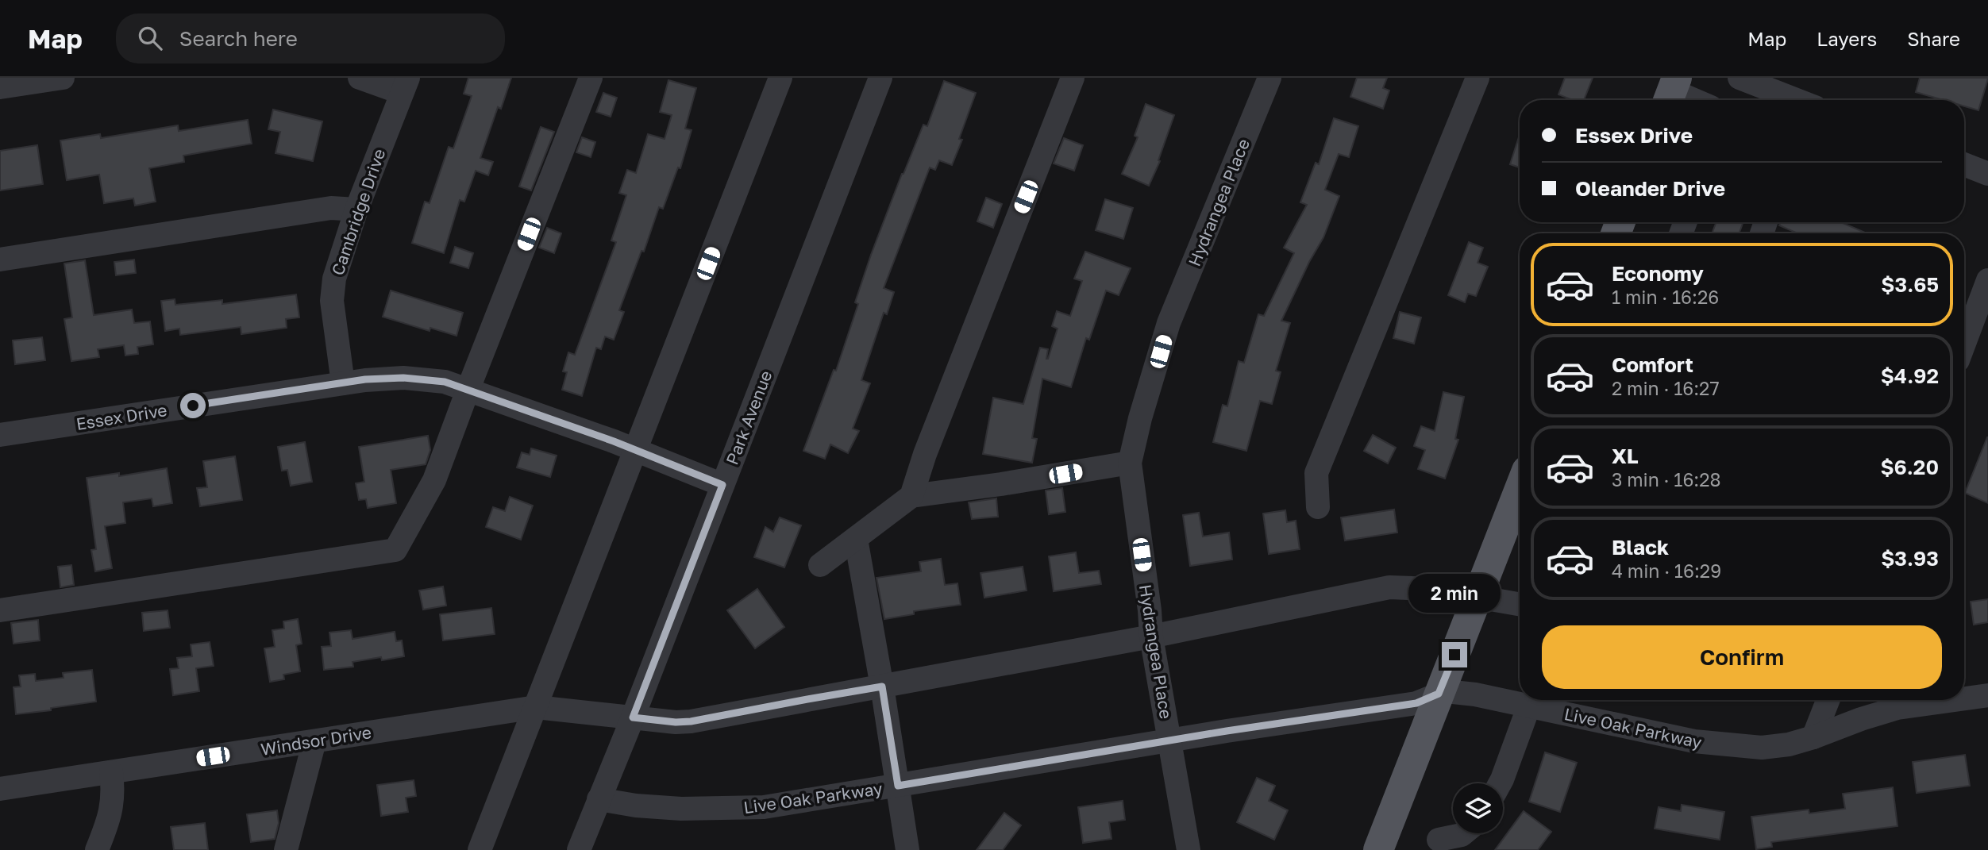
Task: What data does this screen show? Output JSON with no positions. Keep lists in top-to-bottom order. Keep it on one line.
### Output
{"streets":{"street":["Hydrangea Place","Cambridge Drive","Essex Drive","Park Avenue","Live Oak Parkway","Windsor Drive"]},"crossings":[["Hydrangea Place","Live Oak Parkway"],["Cambridge Drive","Essex Drive"],["Essex Drive","Park Avenue"],["Park Avenue","Live Oak Parkway"],["Park Avenue","Windsor Drive"]],"page":{"header":"Map","search":"Search here","nav":["Map","Layers","Share"],"banner":["Essex Drive","Oleander Drive"],"list":[{"name":"Economy","note":"1 min · 16:26","value":"$3.65"},{"name":"Comfort","note":"2 min · 16:27","value":"$4.92"},{"name":"XL","note":"3 min · 16:28","value":"$6.20"},{"name":"Black","note":"4 min · 16:29","value":"$3.93"}],"bubble":"2 min","buttons":"Confirm"}}
